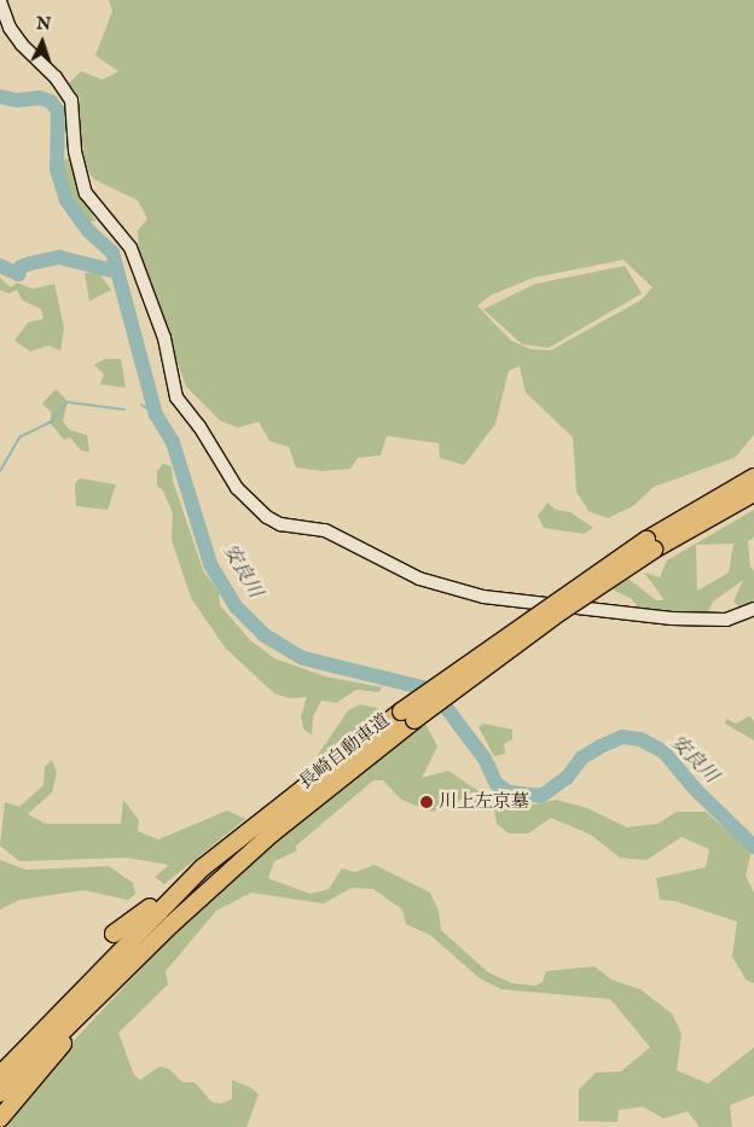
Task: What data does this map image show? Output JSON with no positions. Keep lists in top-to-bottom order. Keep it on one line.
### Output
{"streets":{"highway":["長崎自動車道"]},"water":["安良川"],"places":["川上左京墓"],"north":"top"}
